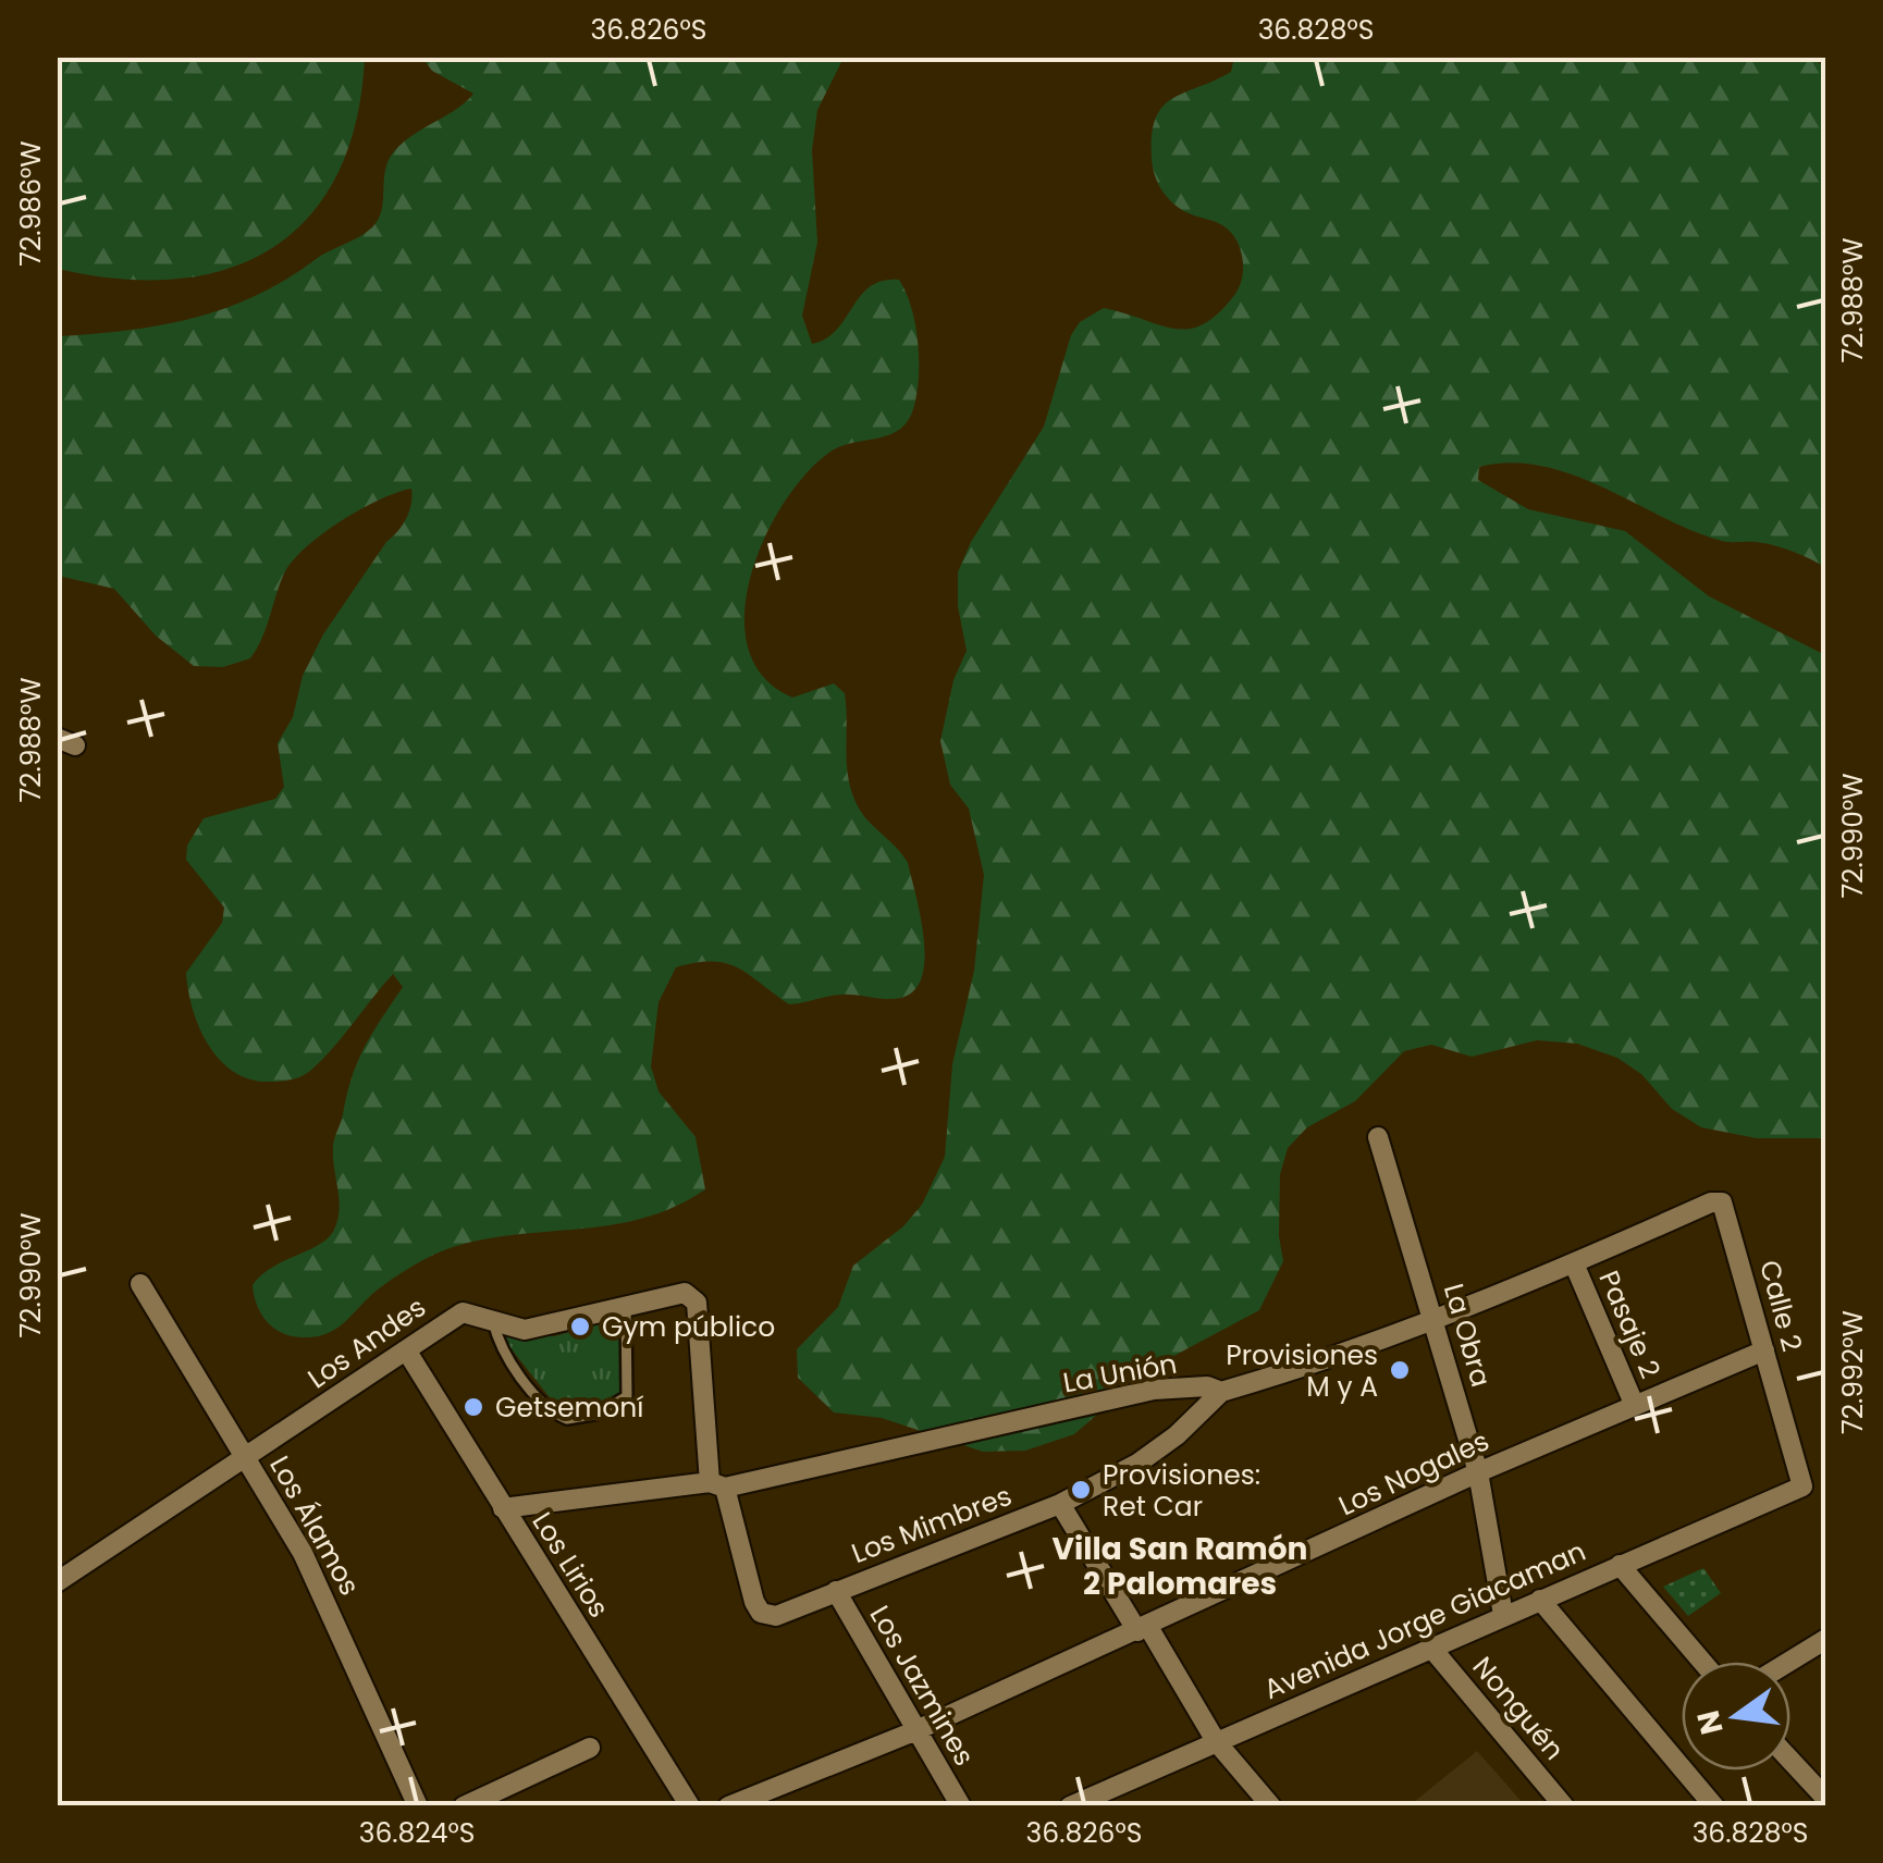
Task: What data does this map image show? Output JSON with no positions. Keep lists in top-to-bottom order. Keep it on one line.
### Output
{"streets":{"street":["Calle 2","Pasaje 2","La Obra","Los Andes","La Unión","Los Nogales","Los Mimbres","Los Álamos","Los Lirios","Avenida Jorge Giacaman","Los Jazmines","Nonguén"]},"crossings":[["Calle 2","La Unión"],["Calle 2","Los Nogales"],["Calle 2","Avenida Jorge Giacaman"],["Pasaje 2","La Unión"],["Pasaje 2","Los Nogales"],["La Obra","La Unión"],["La Obra","Los Nogales"],["La Obra","Avenida Jorge Giacaman"],["Los Andes","La Unión"],["Los Andes","Los Mimbres"],["Los Andes","Los Álamos"],["Los Andes","Los Lirios"],["La Unión","Los Mimbres"],["La Unión","Los Lirios"],["Los Nogales","Los Jazmines"],["Los Mimbres","Los Jazmines"],["Avenida Jorge Giacaman","Nonguén"]],"districts":["Villa San Ramón 2 Palomares"],"places":["Gym público","Provisiones M y A","Getsemoní","Provisiones: Ret Car"],"north":"left","coordinates":["36.826°S","36.828°S","72.986°W","72.988°W","72.990°W","72.992°W","36.824°S"]}
